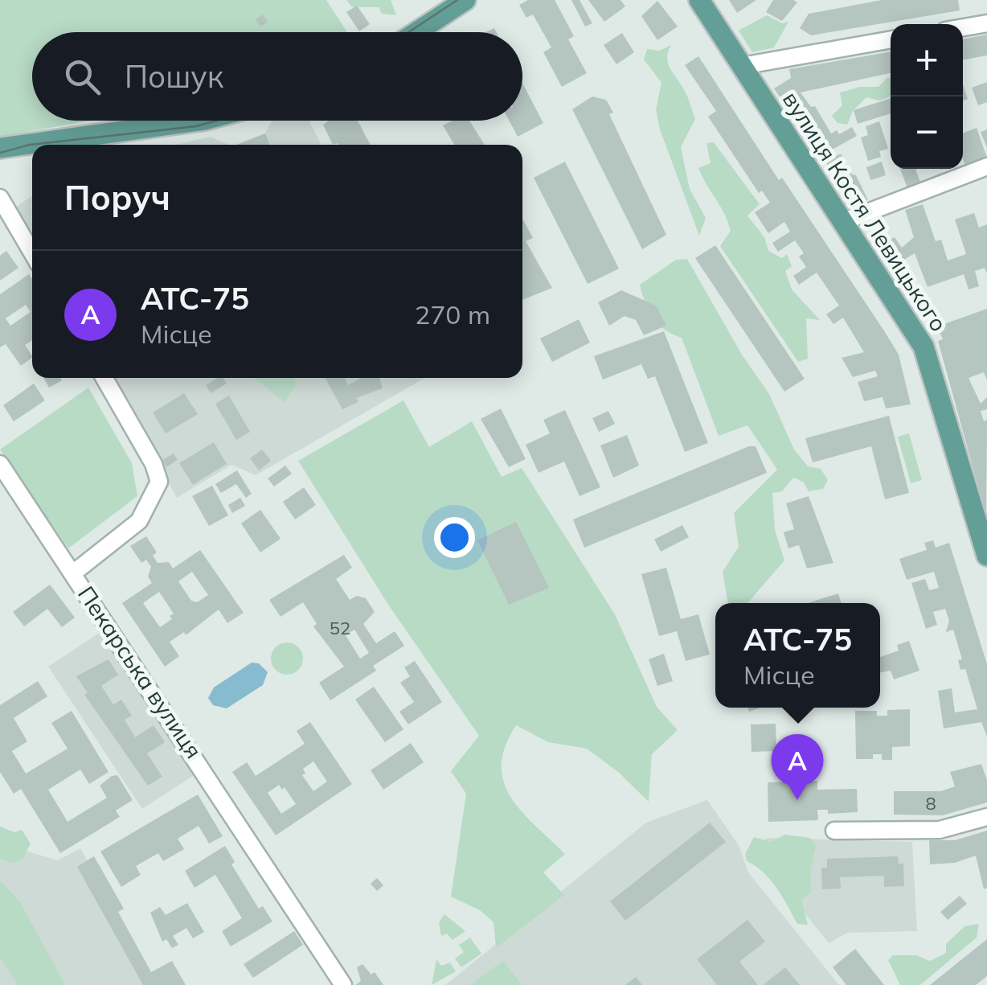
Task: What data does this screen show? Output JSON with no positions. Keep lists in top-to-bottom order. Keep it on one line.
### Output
{"streets":{"main road":["вулиця Костя Левицького"],"street":["Пекарська вулиця"]},"house_numbers":["52","8"],"page":{"map_buttons":["+","−"],"search":"Пошук","heading":"Поруч","list":[{"mark":"A","name":"АТС-75","note":"Місце","value":"270 m"}],"popup":["АТС-75","Місце"],"pins":"A"}}
